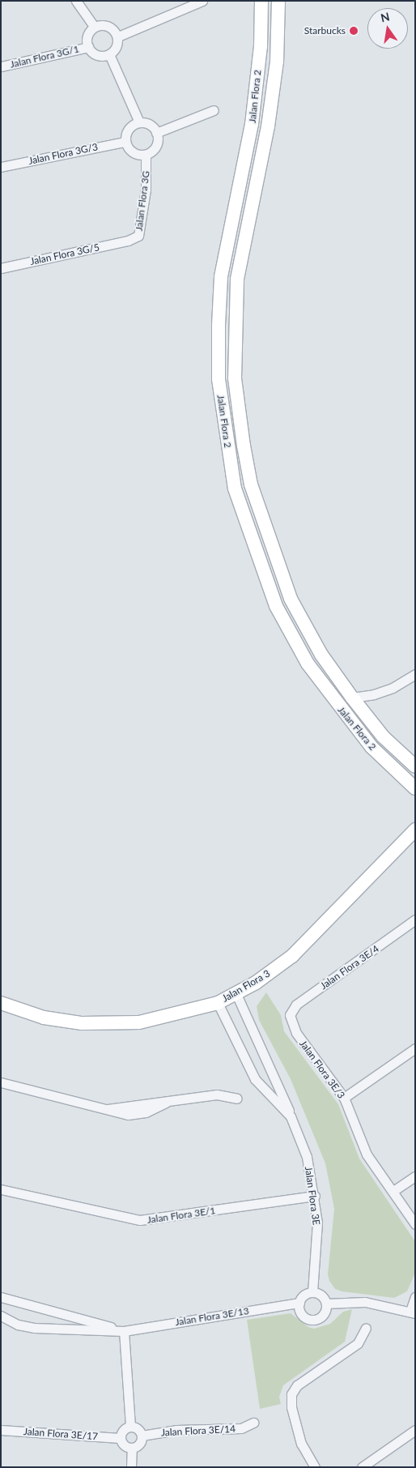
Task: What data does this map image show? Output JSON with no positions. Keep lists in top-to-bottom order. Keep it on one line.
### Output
{"streets":{"street":["Jalan Flora 3G/1","Jalan Flora 2","Jalan Flora 3G/3","Jalan Flora 3G","Jalan Flora 3G/5","Jalan Flora 3E/4","Jalan Flora 3","Jalan Flora 3E/3","Jalan Flora 3E","Jalan Flora 3E/1","Jalan Flora 3E/13","Jalan Flora 3E/14","Jalan Flora 3E/17"]},"crossings":[["Jalan Flora 3G/3","Jalan Flora 3G"],["Jalan Flora 3G","Jalan Flora 3G/5"],["Jalan Flora 3E/4","Jalan Flora 3E/3"],["Jalan Flora 3","Jalan Flora 3E"],["Jalan Flora 3E","Jalan Flora 3E/1"],["Jalan Flora 3E","Jalan Flora 3E/13"],["Jalan Flora 3E/14","Jalan Flora 3E/17"]],"places":["Starbucks"],"north":"top"}
